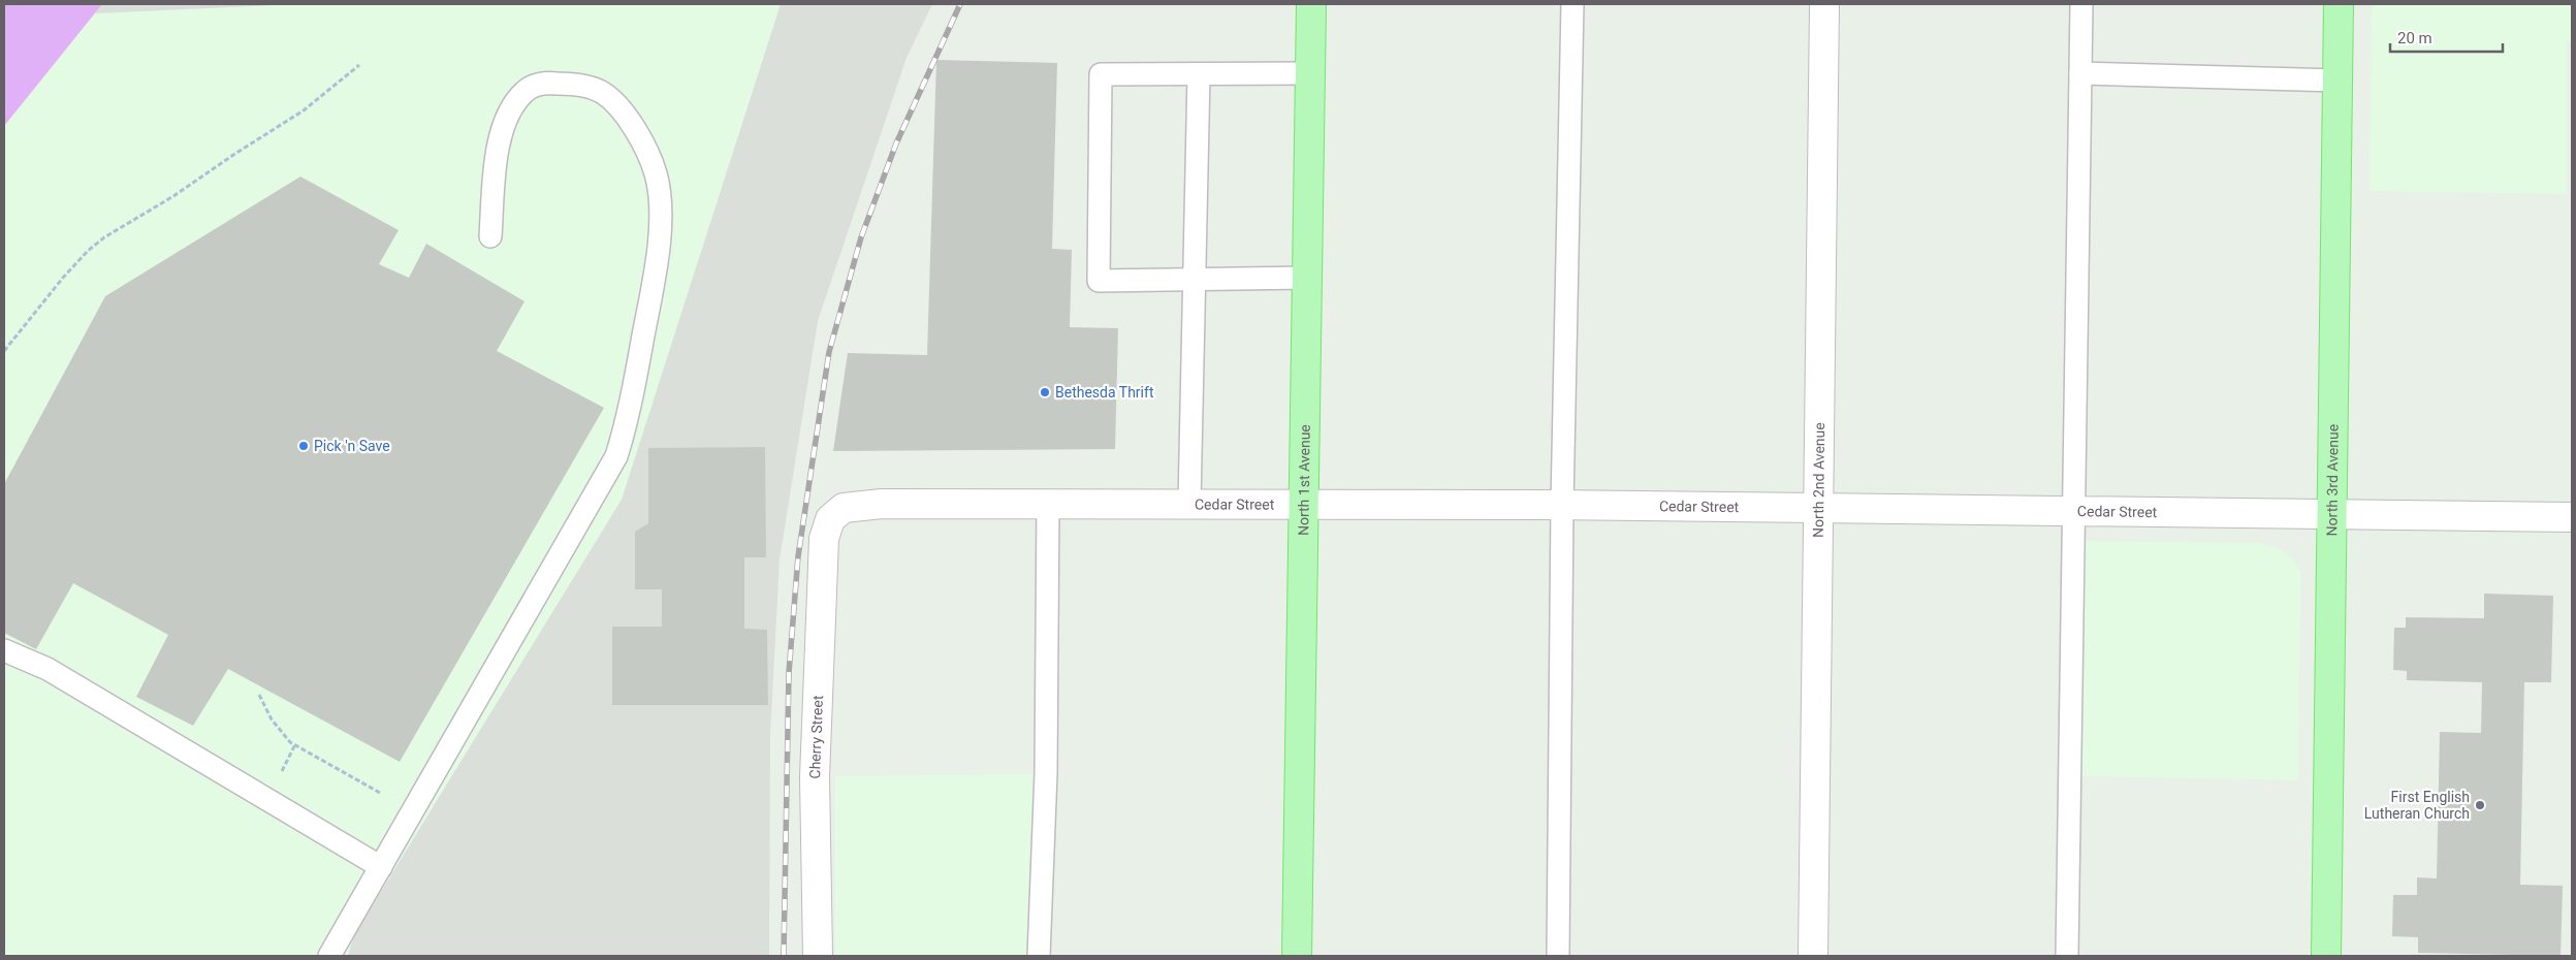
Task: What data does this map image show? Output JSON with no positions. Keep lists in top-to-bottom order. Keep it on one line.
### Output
{"streets":{"main road":["North 1st Avenue","North 3rd Avenue"],"street":["North 2nd Avenue","Cedar Street","Cherry Street"]},"crossings":[["North 1st Avenue","Cedar Street"],["North 2nd Avenue","Cedar Street"],["North 3rd Avenue","Cedar Street"],["Cedar Street","Cherry Street"]],"places":["Bethesda Thrift","Pick 'n Save","First English Lutheran Church"],"scale_bar":"20 m"}
